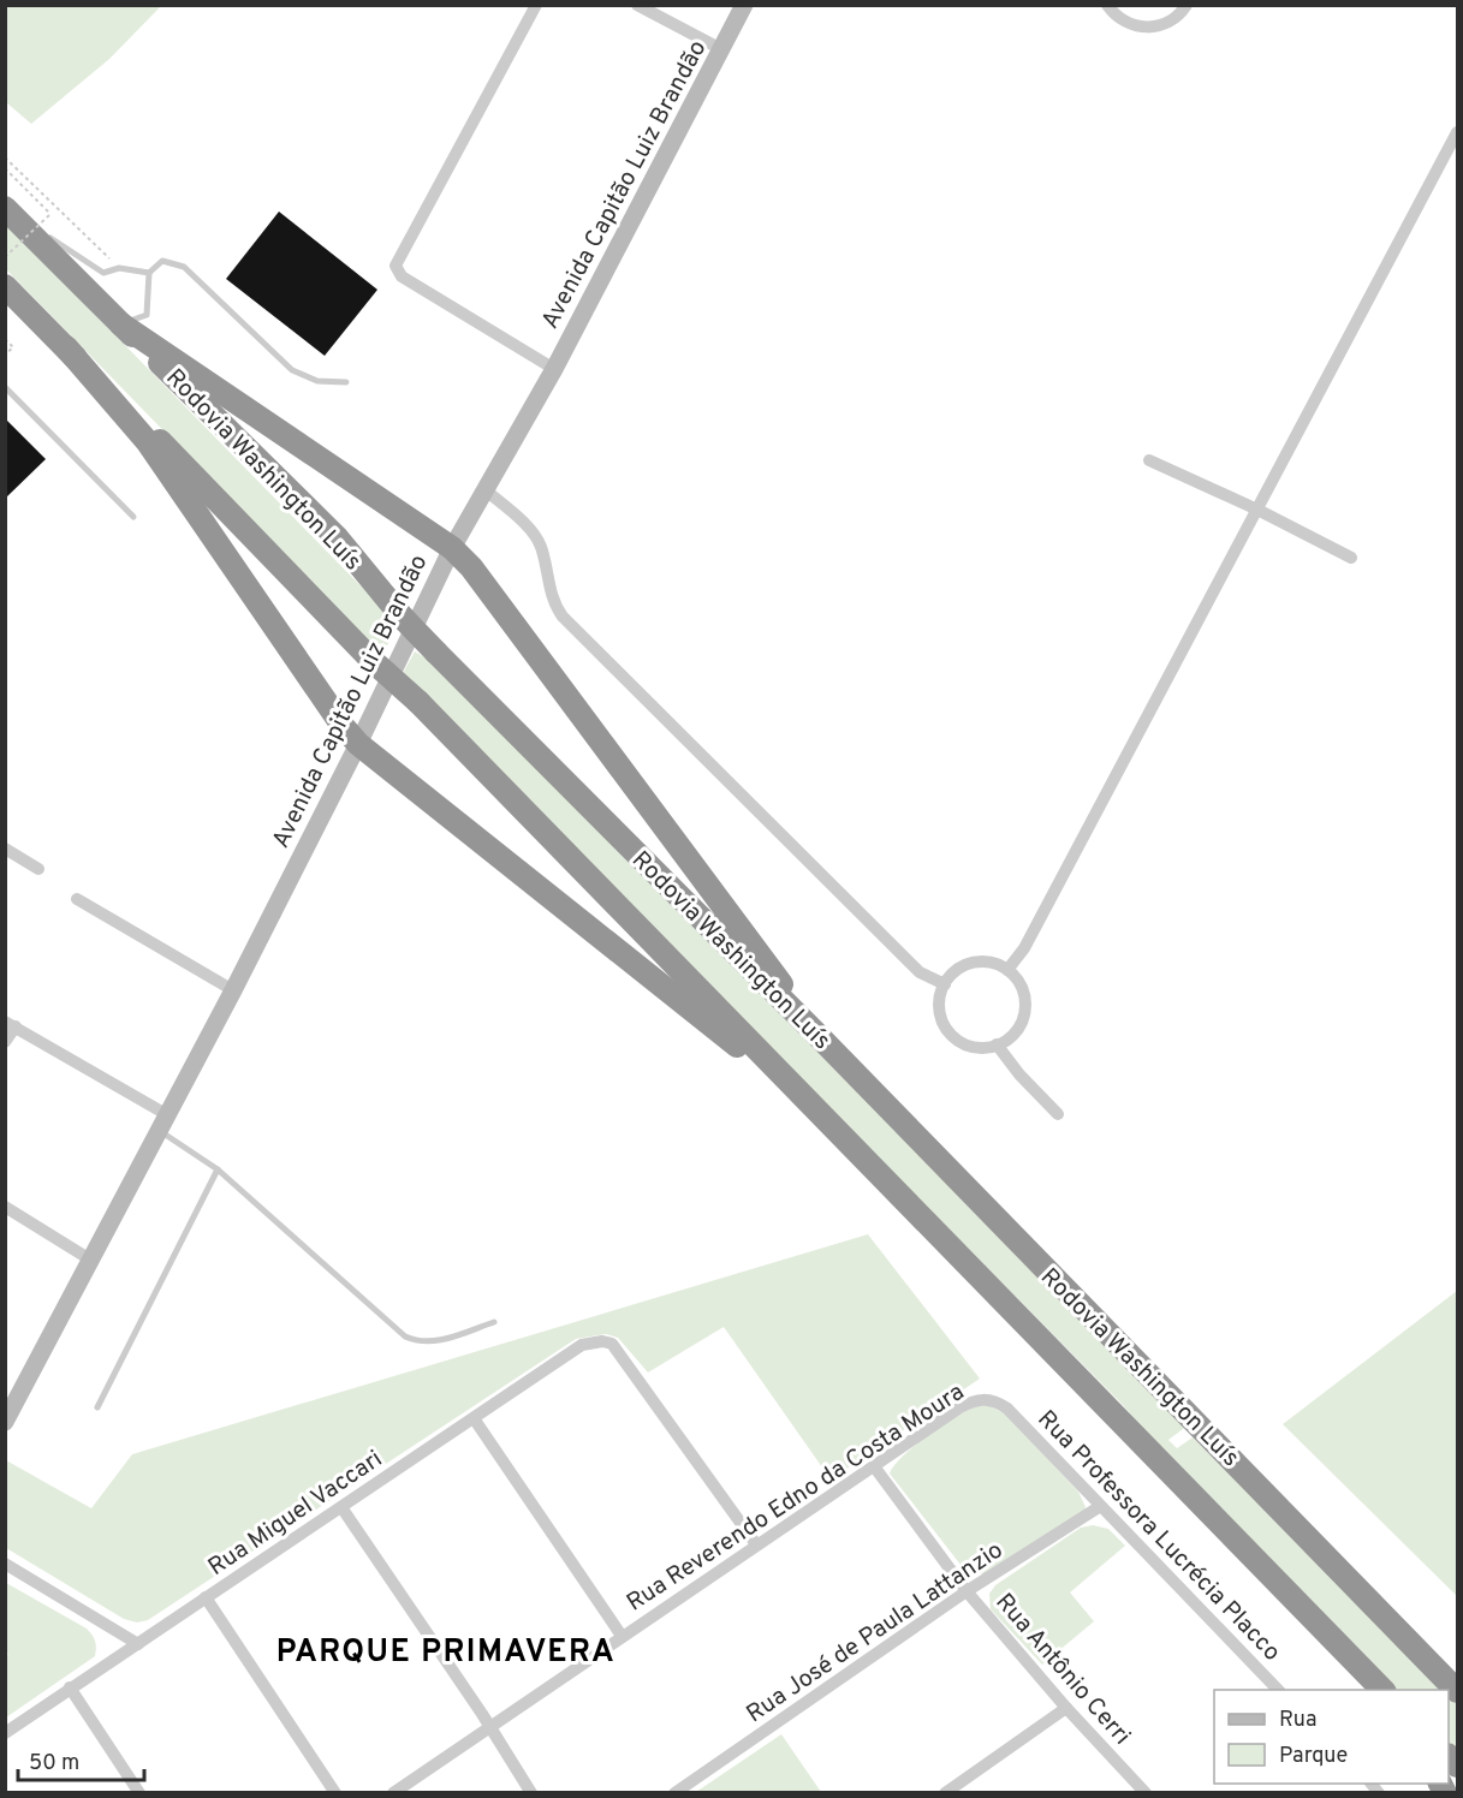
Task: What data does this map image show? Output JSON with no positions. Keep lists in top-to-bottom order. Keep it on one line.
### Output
{"streets":{"highway":["Rodovia Washington Luís"],"main road":["Avenida Capitão Luiz Brandão"],"street":["Rua Reverendo Edno da Costa Moura","Rua Miguel Vaccari","Rua Professora Lucrécia Placco","Rua José de Paula Lattanzio","Rua Antônio Cerri"]},"crossings":[["Rua Reverendo Edno da Costa Moura","Rua Miguel Vaccari"],["Rua Reverendo Edno da Costa Moura","Rua Professora Lucrécia Placco"],["Rua Reverendo Edno da Costa Moura","Rua Antônio Cerri"],["Rua Professora Lucrécia Placco","Rua José de Paula Lattanzio"],["Rua José de Paula Lattanzio","Rua Antônio Cerri"]],"districts":["PARQUE PRIMAVERA"],"legend":["Rua","Parque"],"scale_bar":"50 m"}
